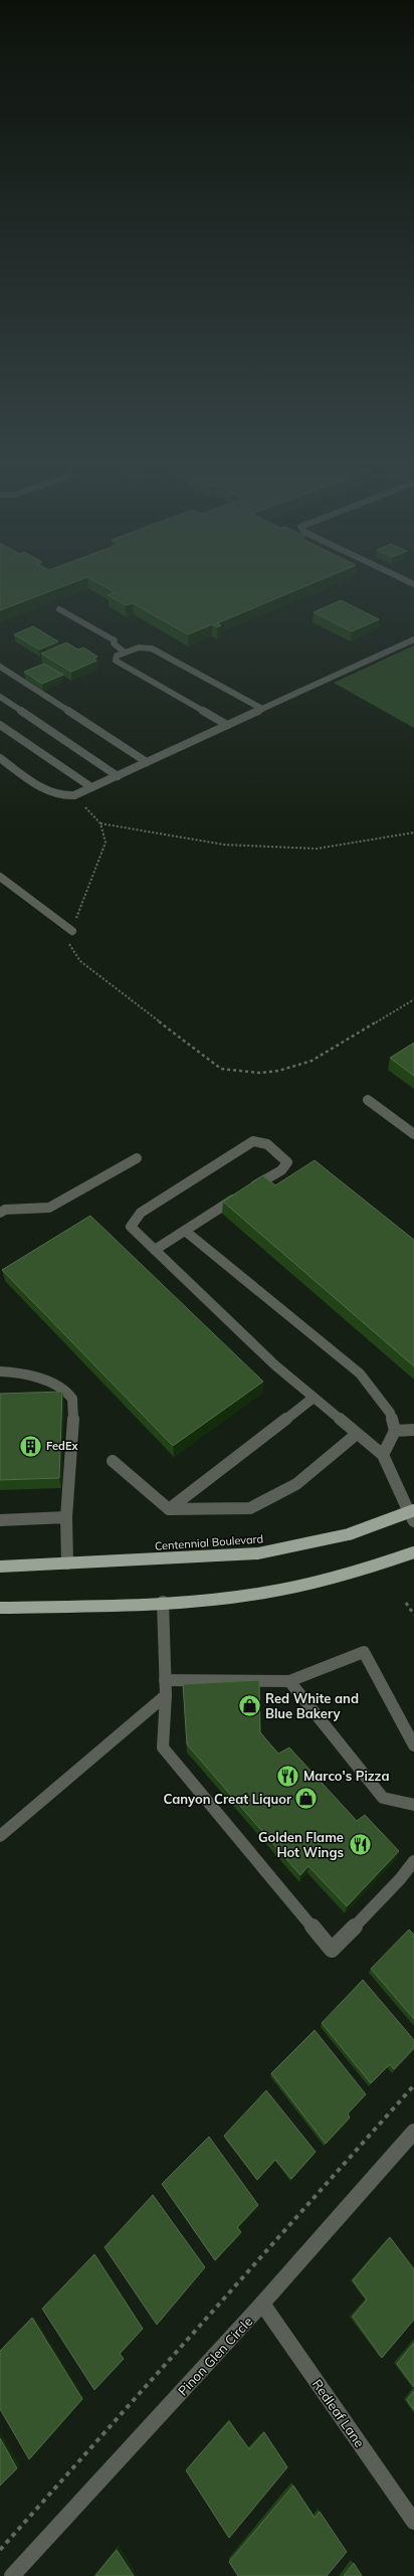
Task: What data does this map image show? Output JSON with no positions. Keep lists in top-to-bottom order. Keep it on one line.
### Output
{"streets":{"main road":["Centennial Boulevard"],"street":["Pinon Glen Circle","Redleaf Lane"]},"crossings":[["Pinon Glen Circle","Redleaf Lane"]],"places":{"building":["FedEx"],"shop":["Red White and Blue Bakery","Canyon Creat Liquor"],"restaurant":["Marco's Pizza","Golden Flame Hot Wings"]}}
